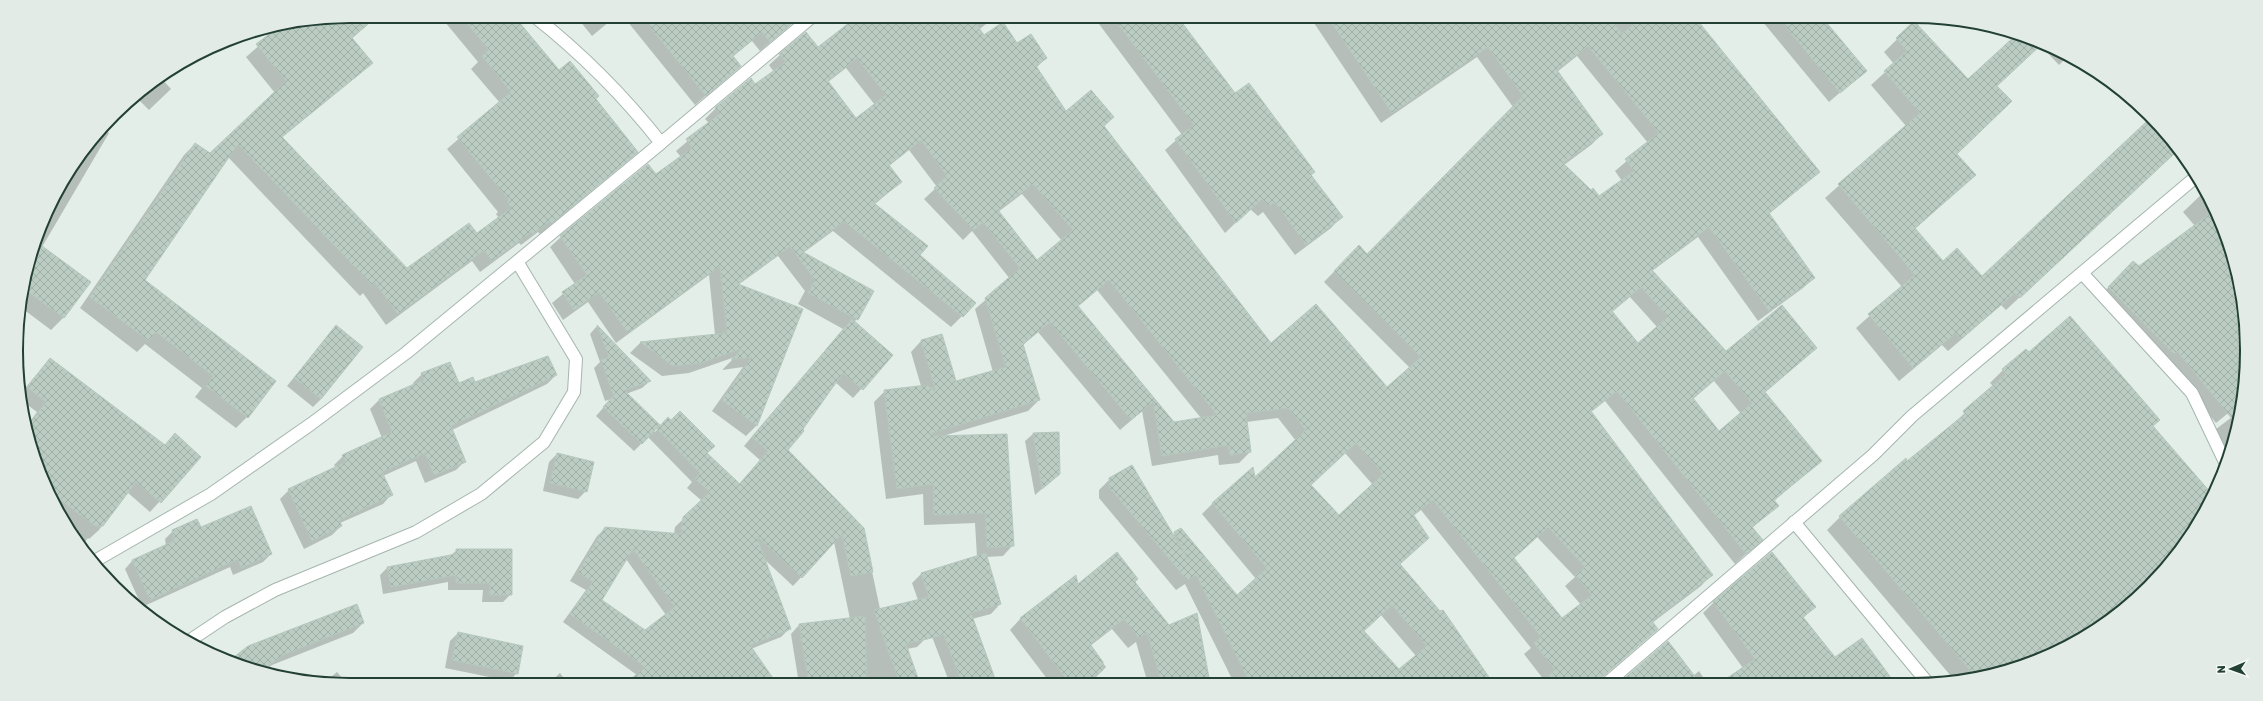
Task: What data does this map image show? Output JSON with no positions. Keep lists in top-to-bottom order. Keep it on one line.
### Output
{"north":"left"}
